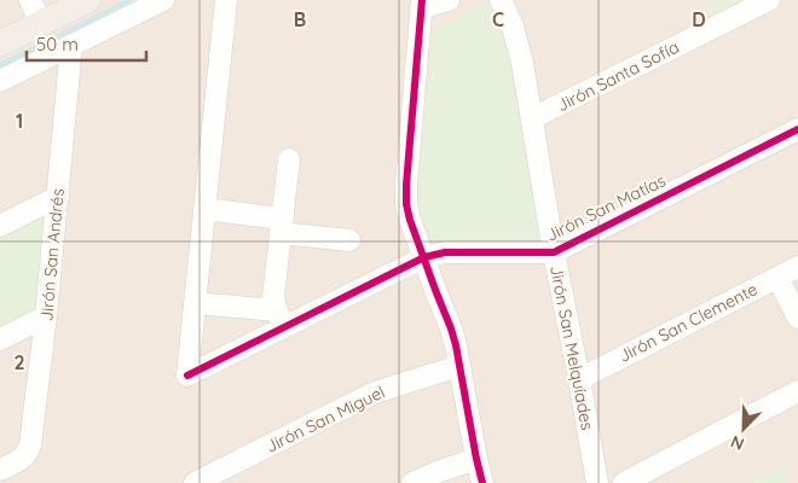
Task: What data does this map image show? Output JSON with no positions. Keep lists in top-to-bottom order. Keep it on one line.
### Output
{"streets":{"street":["Jirón Santa Sofía","Jirón San Matías","Jirón San Andrés","Jirón San Clemente","Jirón San Melquíades","Jirón San Miguel"]},"crossings":[["Jirón Santa Sofía","Jirón San Melquíades"],["Jirón San Matías","Jirón San Melquíades"],["Jirón San Clemente","Jirón San Melquíades"]],"scale_bar":"50 m","north":"bottom left","grid":{"columns":["B","C","D"],"rows":["1","2"]}}
